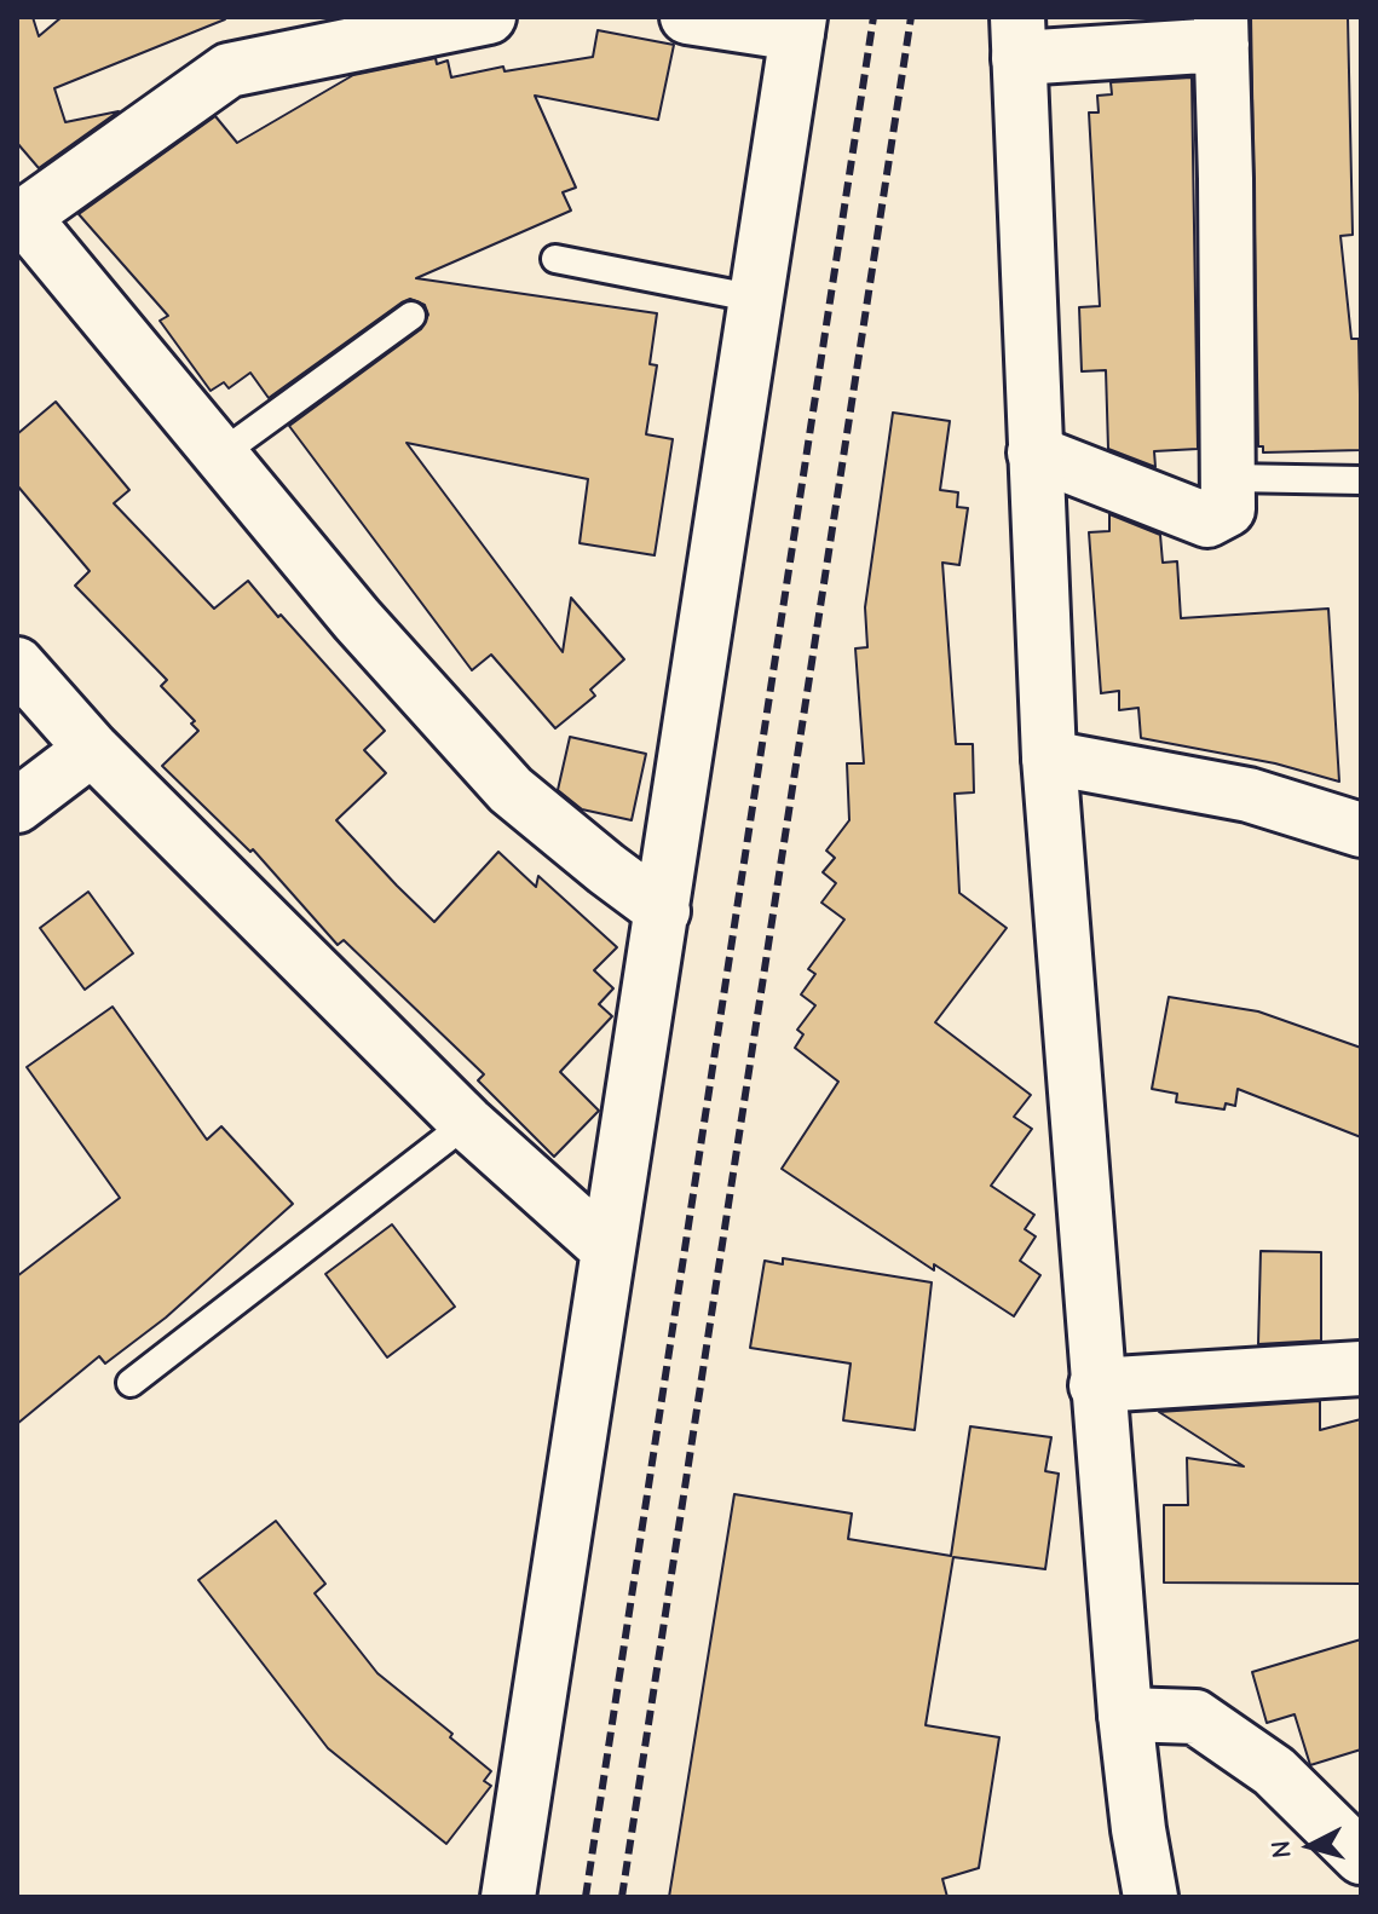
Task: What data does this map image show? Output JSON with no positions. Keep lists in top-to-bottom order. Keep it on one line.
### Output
{"north":"left"}
